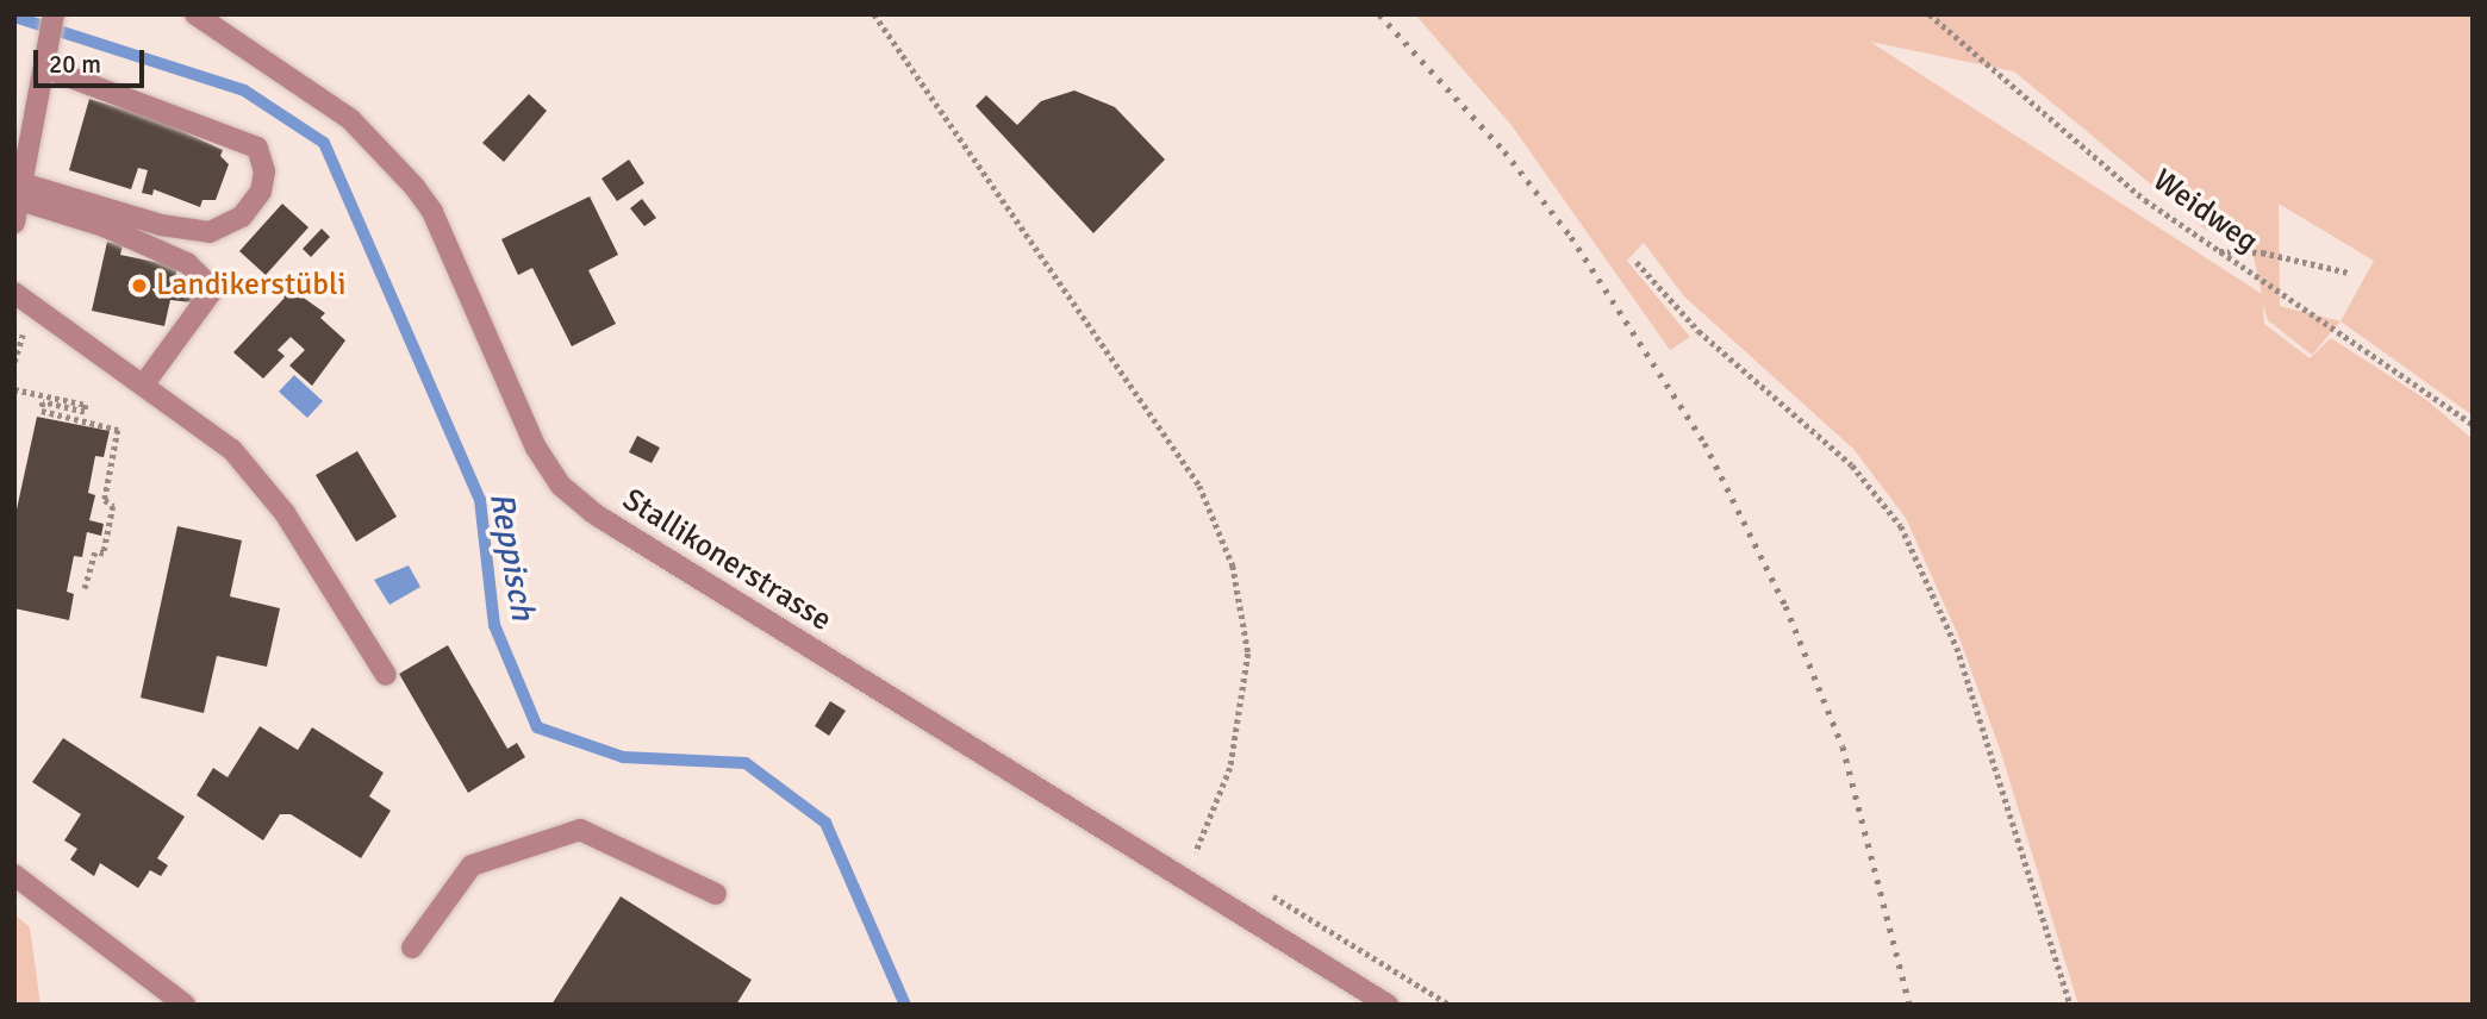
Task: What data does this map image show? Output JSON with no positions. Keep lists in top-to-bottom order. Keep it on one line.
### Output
{"streets":{"street":["Stallikonerstrasse"],"path":["Weidweg"]},"water":["Reppisch"],"places":["Landikerstübli"],"scale_bar":"20 m"}
